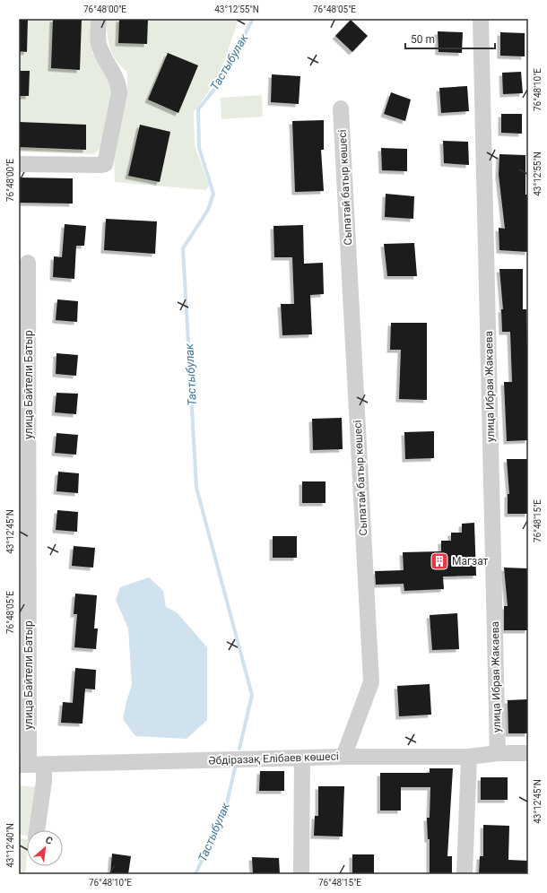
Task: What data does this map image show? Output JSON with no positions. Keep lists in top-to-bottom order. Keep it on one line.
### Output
{"streets":{"street":["Сыпатай батыр көшесі","улица Байтели Батыр","улица Ибрая Жакаева","Әбдіразақ Елібаев көшесі"]},"crossings":[["Сыпатай батыр көшесі","Әбдіразақ Елібаев көшесі"],["улица Байтели Батыр","Әбдіразақ Елібаев көшесі"],["улица Ибрая Жакаева","Әбдіразақ Елібаев көшесі"]],"water":["Тастыбулак"],"places":{"building":["Магзат"]},"scale_bar":"50 m","north":"top right","coordinates":["76°48'00\"E","43°12'55\"N","76°48'05\"E","76°48'10\"E","76°48'15\"E","43°12'45\"N","43°12'40\"N"]}
